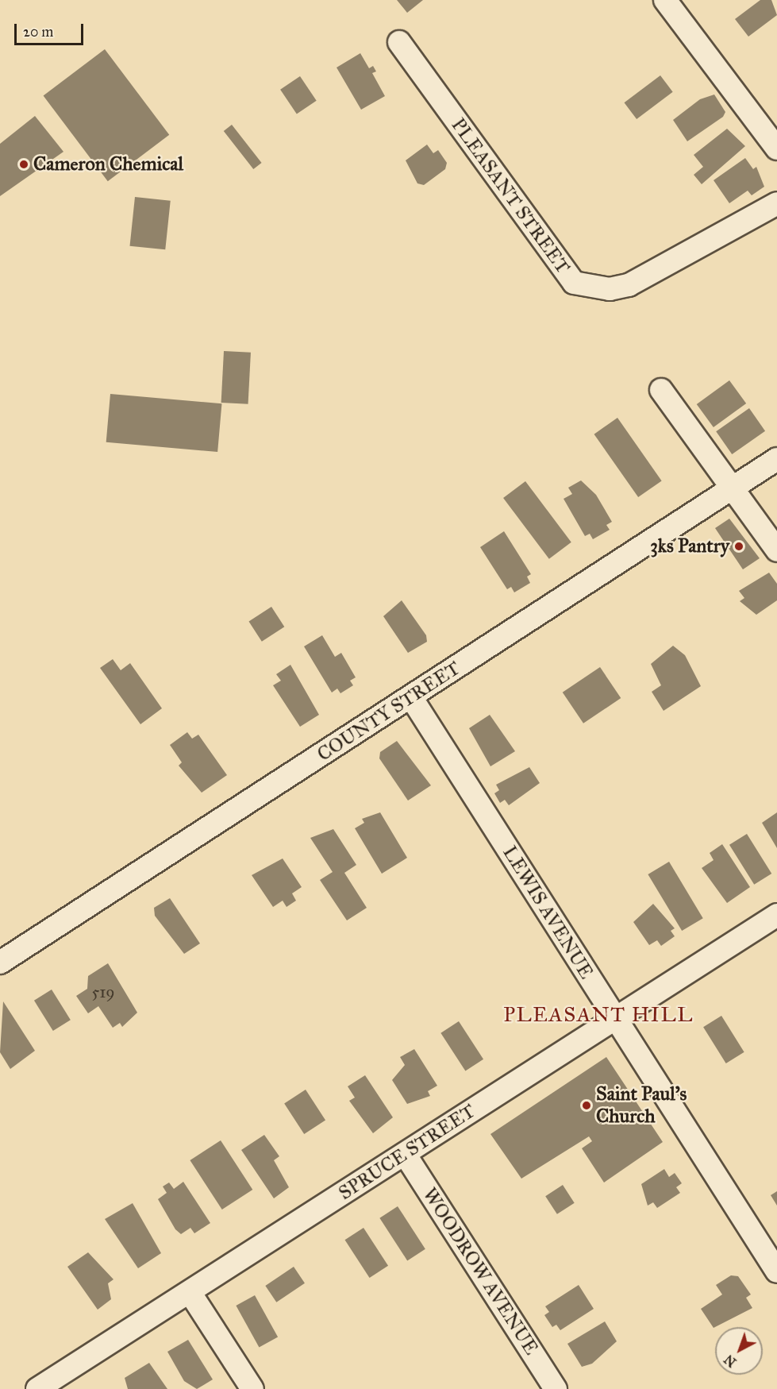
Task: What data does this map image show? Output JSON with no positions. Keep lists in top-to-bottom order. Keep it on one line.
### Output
{"streets":{"street":["PLEASANT STREET","COUNTY STREET","LEWIS AVENUE","SPRUCE STREET","WOODROW AVENUE"]},"crossings":[["COUNTY STREET","LEWIS AVENUE"],["LEWIS AVENUE","SPRUCE STREET"],["SPRUCE STREET","WOODROW AVENUE"]],"districts":["PLEASANT HILL"],"places":["Cameron Chemical","3ks Pantry","Saint Paul's Church"],"house_numbers":["519"],"scale_bar":"20 m","north":"bottom left"}
